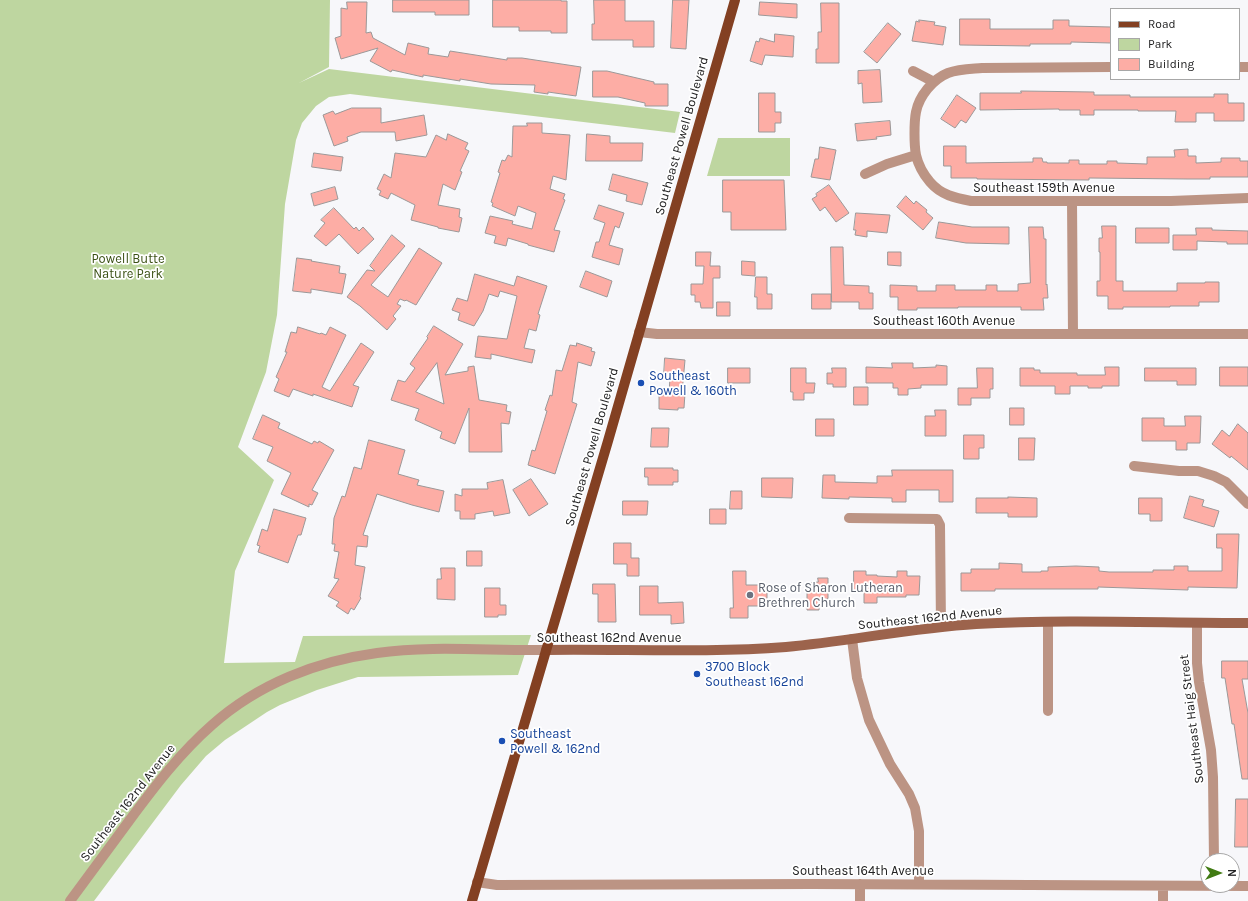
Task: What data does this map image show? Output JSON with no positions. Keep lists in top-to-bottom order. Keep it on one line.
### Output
{"streets":{"main road":["Southeast Powell Boulevard","Southeast 162nd Avenue"],"street":["Southeast 159th Avenue","Southeast 160th Avenue","Southeast Haig Street","Southeast 164th Avenue"]},"crossings":[["Southeast Powell Boulevard","Southeast 160th Avenue"],["Southeast Powell Boulevard","Southeast 162nd Avenue"],["Southeast Powell Boulevard","Southeast 164th Avenue"],["Southeast 162nd Avenue","Southeast Haig Street"]],"parks":["Powell Butte Nature Park"],"places":["Southeast Powell & 160th","Rose of Sharon Lutheran Brethren Church","3700 Block Southeast 162nd","Southeast Powell & 162nd"],"legend":["Road","Park","Building"],"north":"right"}
